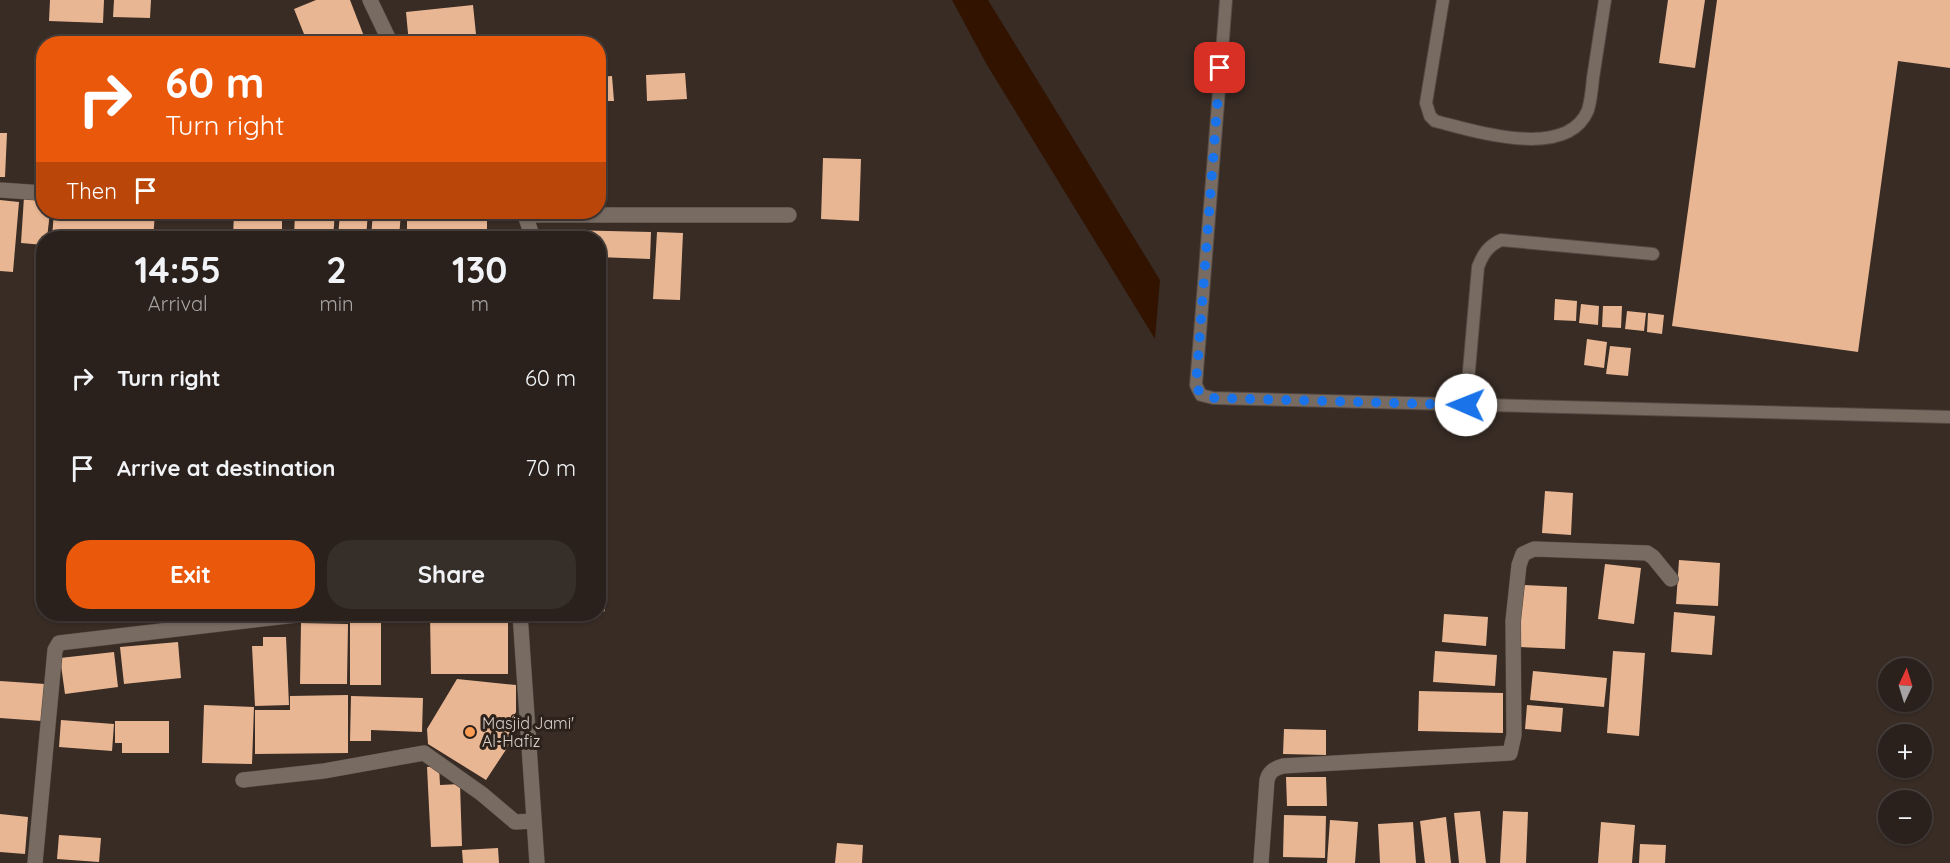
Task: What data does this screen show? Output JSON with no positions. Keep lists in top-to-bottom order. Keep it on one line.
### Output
{"places":["Masjid Jami' Al-Hafiz"],"north":"top","page":{"turn":["60 m","Turn right"],"then":"Then","eta":["14:55","Arrival","2","min","130","m"],"list":[{"name":"Turn right","value":"60 m"},{"name":"Arrive at destination","value":"70 m"}],"buttons":["Exit","Share"],"map_buttons":["+","−"]}}
